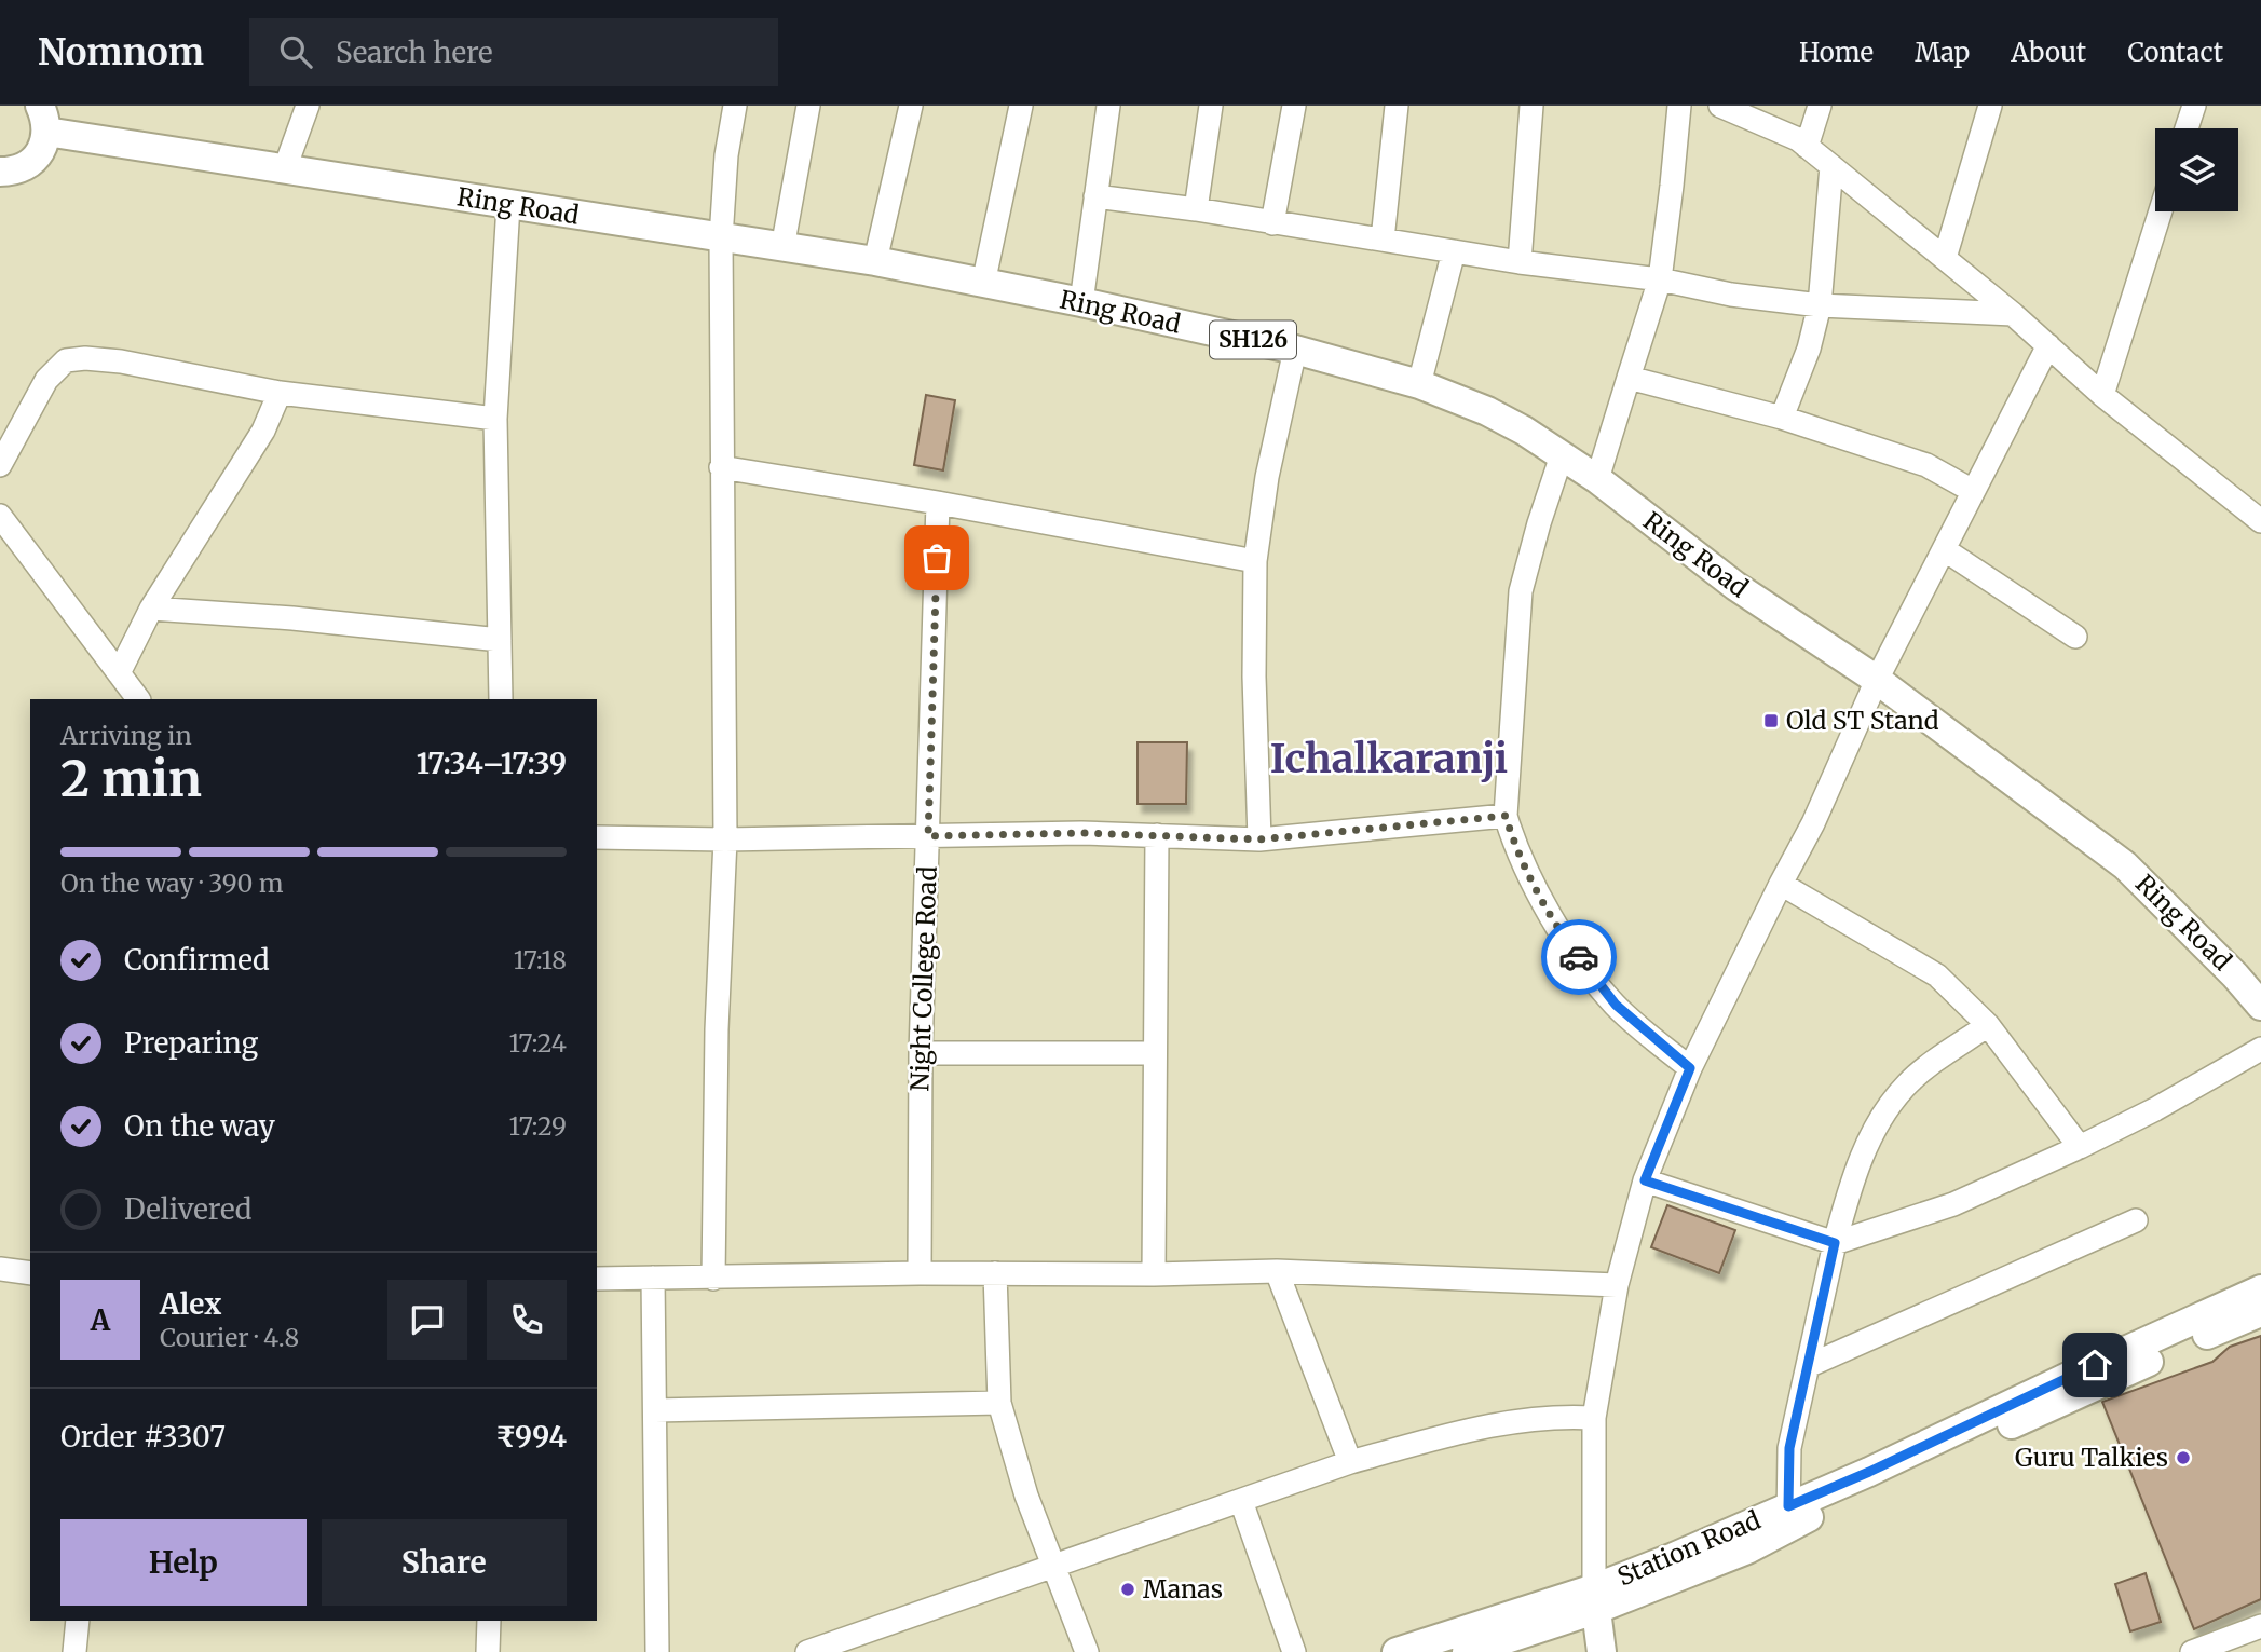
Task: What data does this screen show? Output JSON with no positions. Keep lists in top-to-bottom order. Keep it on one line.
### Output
{"streets":{"main road":["Ring Road","SH126","Station Road"],"street":["Night College Road"]},"districts":["Ichalkaranji"],"places":{"transit":["Old ST Stand"],"other":["Guru Talkies","Manas"]},"page":{"header":"Nomnom","search":"Search here","nav":["Home","Map","About","Contact"],"heading":["2 min","Arriving in","17:34–17:39"],"panel":["Alex","Courier · 4.8","Order #3307","₹994"],"bar":"On the way · 390 m","list":[["Confirmed","17:18"],["Preparing","17:24"],["On the way","17:29"],"Delivered"],"round":"A","buttons":["Help","Share"]}}
